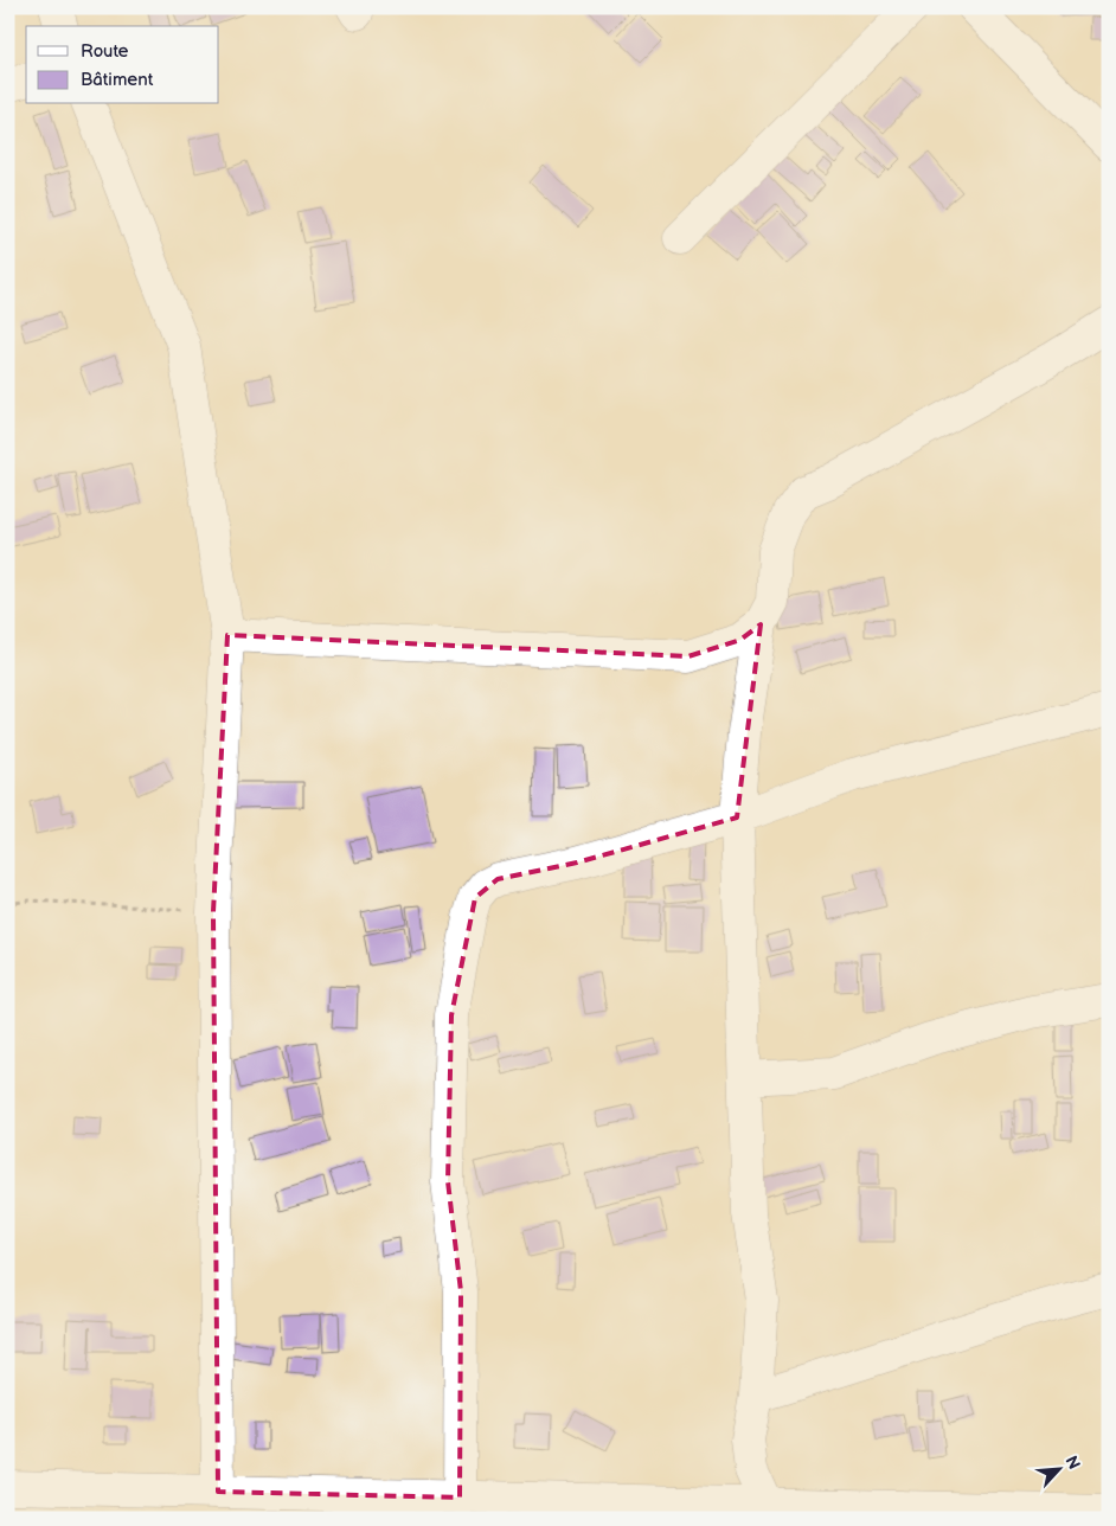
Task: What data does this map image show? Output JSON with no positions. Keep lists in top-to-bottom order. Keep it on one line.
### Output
{"legend":["Route","Bâtiment"],"north":"top right"}
